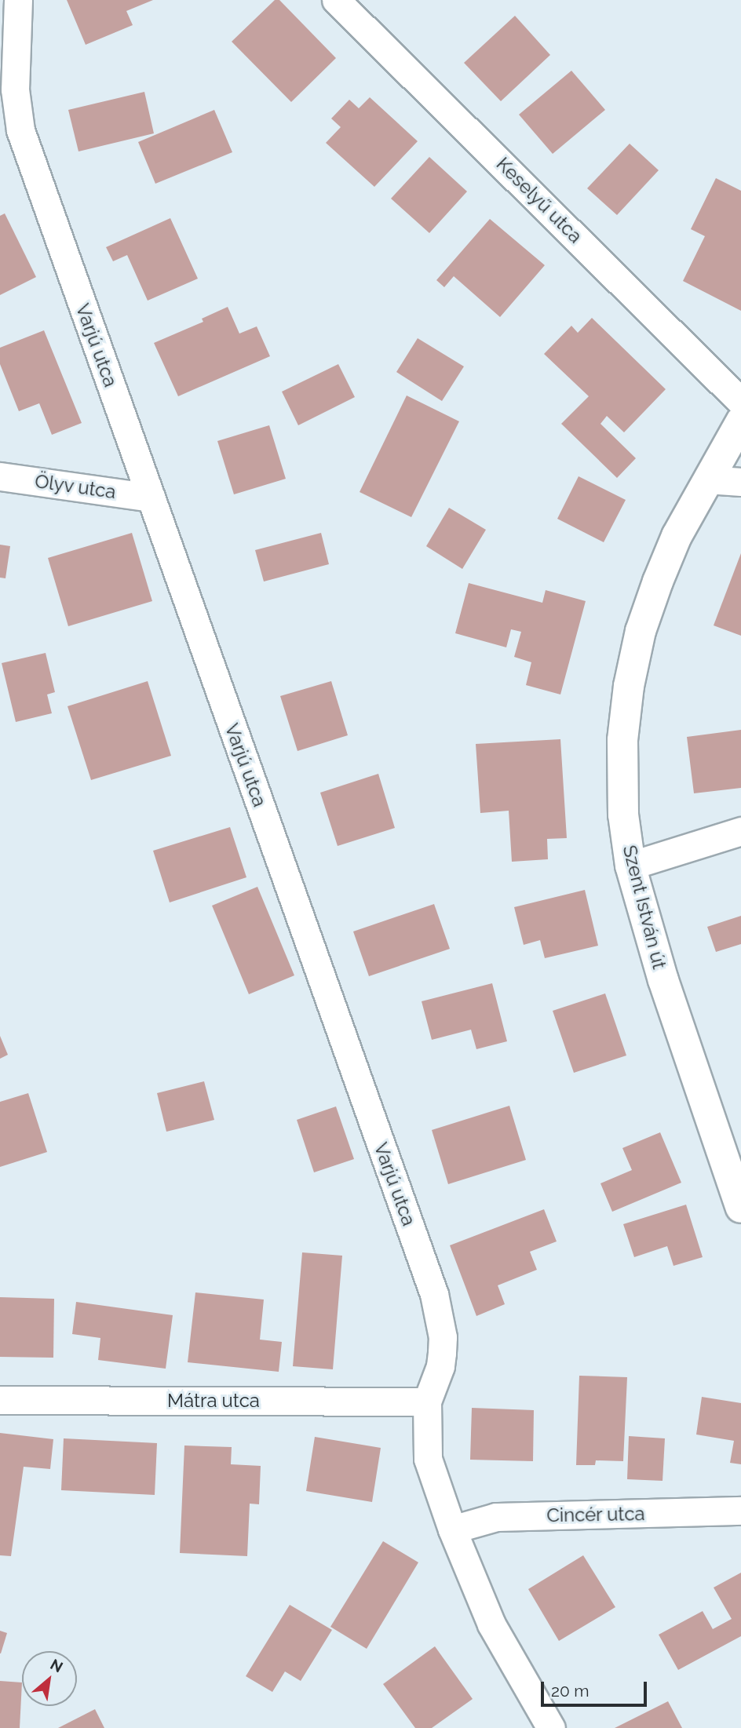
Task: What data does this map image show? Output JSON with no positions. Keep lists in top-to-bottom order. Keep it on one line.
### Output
{"streets":{"street":["Keselyű utca","Varjú utca","Ölyv utca","Szent István út","Mátra utca","Cincér utca"]},"crossings":[["Varjú utca","Ölyv utca"],["Varjú utca","Mátra utca"],["Varjú utca","Cincér utca"]],"scale_bar":"20 m","north":"top right"}
